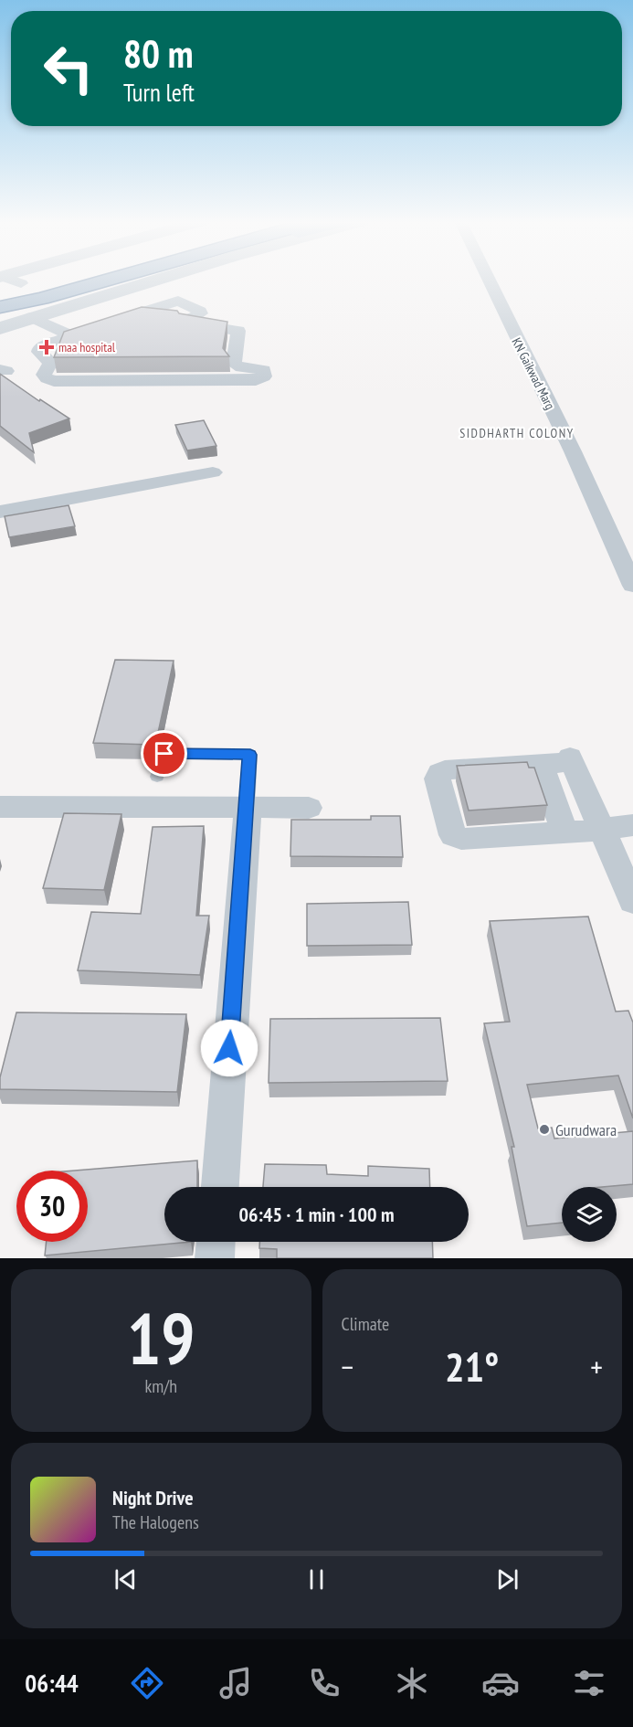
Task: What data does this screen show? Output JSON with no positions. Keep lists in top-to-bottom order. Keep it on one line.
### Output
{"streets":{"street":["KN Gaikwad Marg"]},"districts":["SIDDHARTH COLONY"],"places":{"health":["maa hospital"],"other":["Gurudwara"]},"page":{"turn":["80 m","Turn left"],"limit":"30","trip":"06:45 · 1 min · 100 m","tile":[["19","km/h"],"Climate"],"heat":["−","21°","+"],"song":["Night Drive","The Halogens"],"tabs":"06:44"}}
